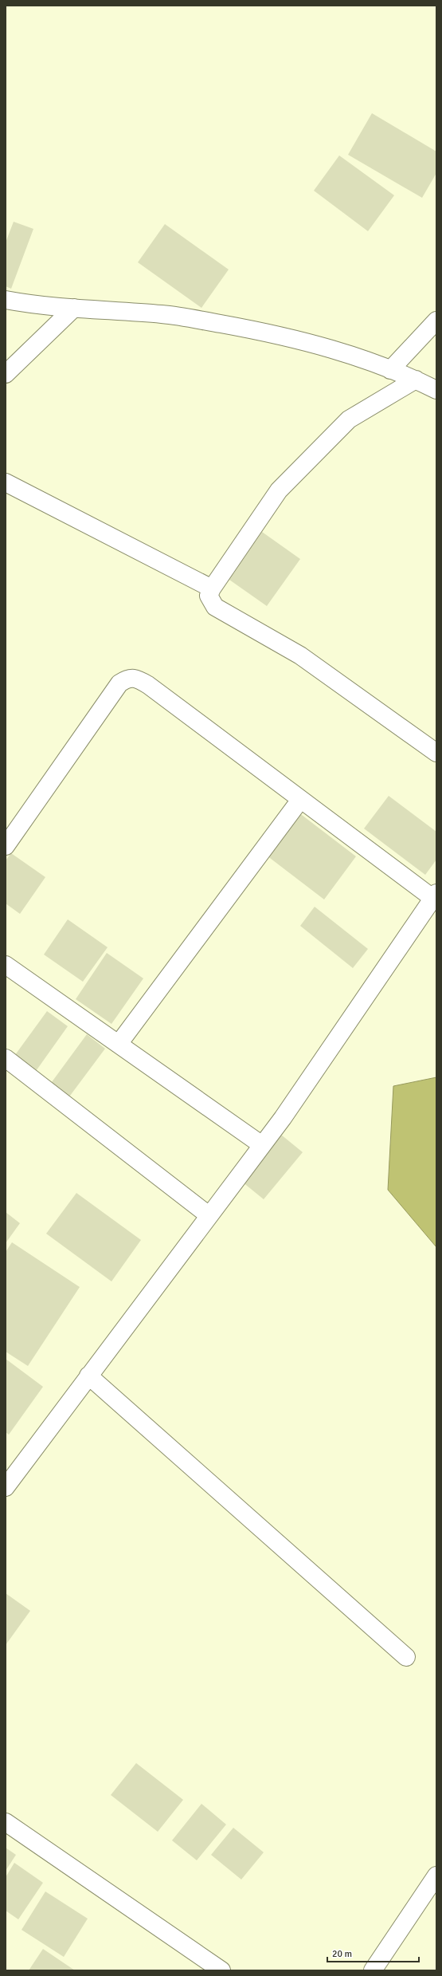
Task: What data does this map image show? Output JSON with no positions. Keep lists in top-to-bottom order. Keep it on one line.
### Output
{"scale_bar":"20 m"}
